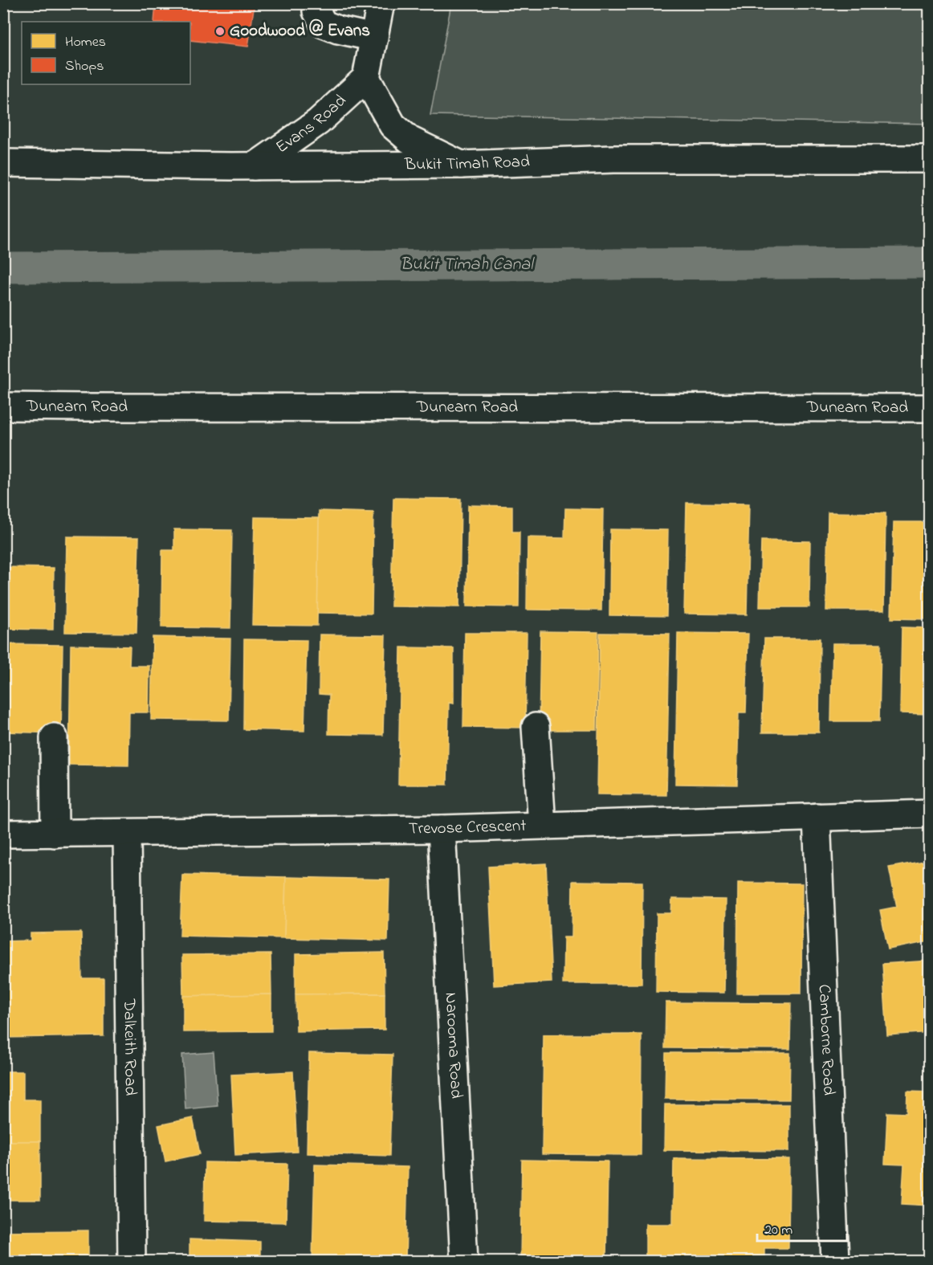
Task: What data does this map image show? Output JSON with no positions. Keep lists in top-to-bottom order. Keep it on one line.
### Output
{"streets":{"main road":["Evans Road","Bukit Timah Road","Dunearn Road","Trevose Crescent","Camborne Road","Narooma Road","Dalkeith Road"]},"crossings":[["Evans Road","Bukit Timah Road"],["Trevose Crescent","Camborne Road"],["Trevose Crescent","Narooma Road"],["Trevose Crescent","Dalkeith Road"]],"water":["Bukit Timah Canal"],"places":["Goodwood @ Evans"],"legend":["Homes","Shops"],"scale_bar":"20 m"}
